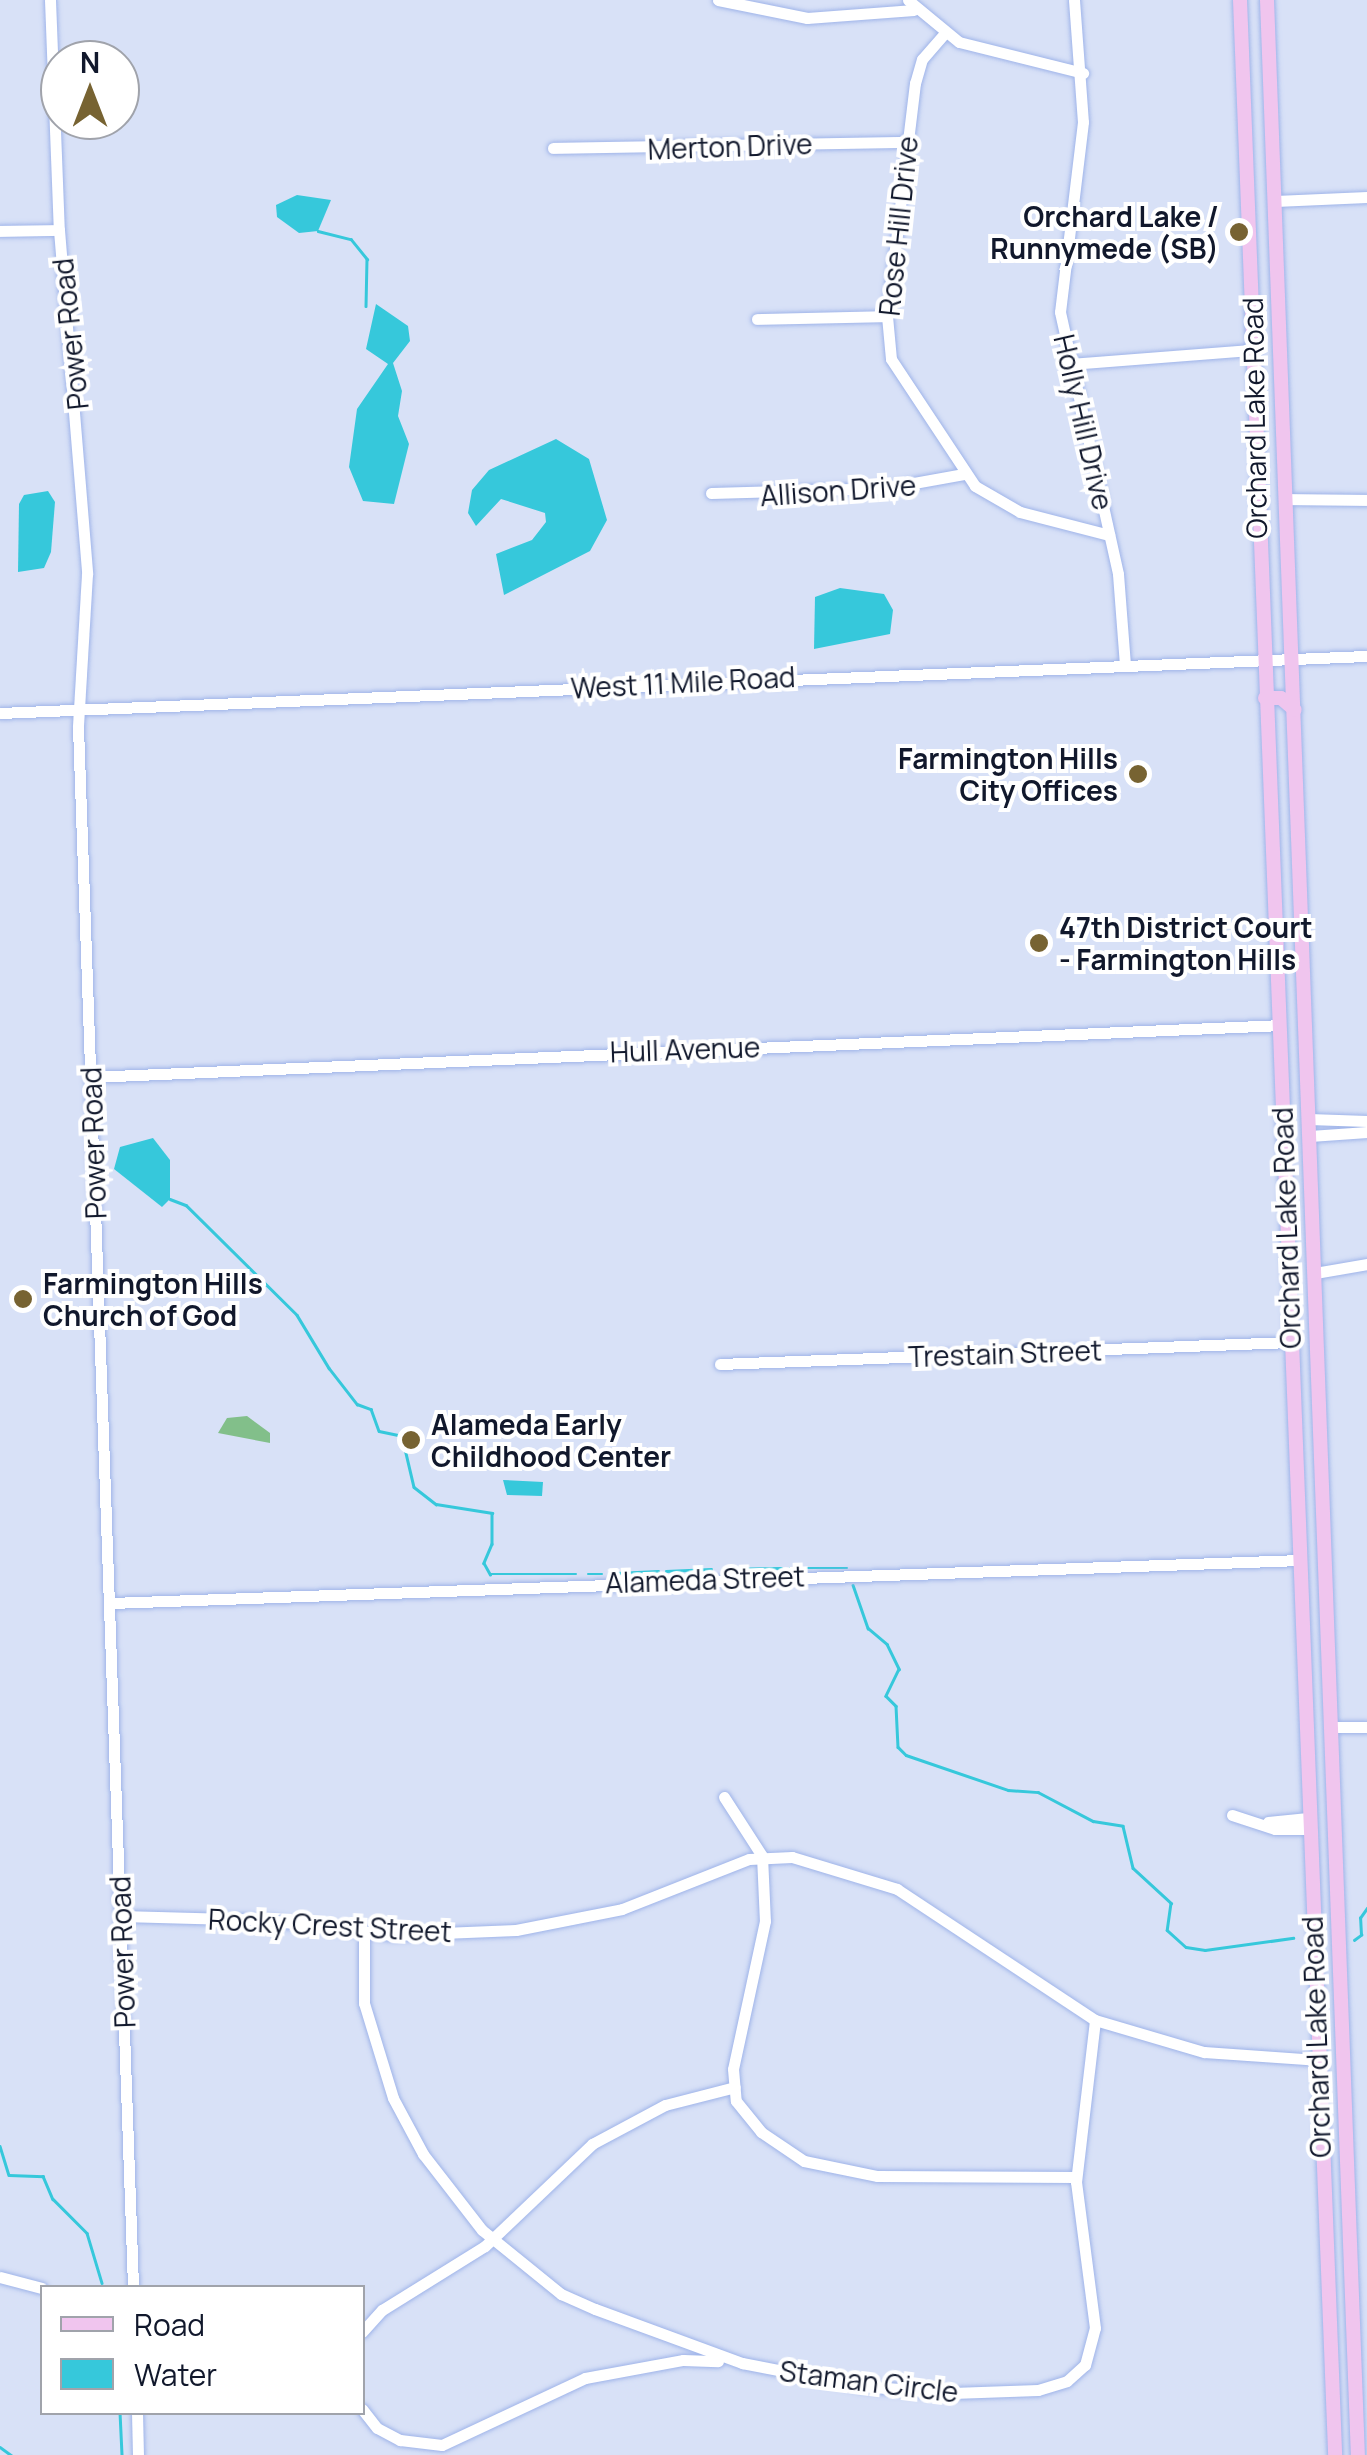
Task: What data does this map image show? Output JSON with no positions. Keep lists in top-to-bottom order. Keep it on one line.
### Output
{"streets":{"main road":["Orchard Lake Road"],"street":["Merton Drive","Rose Hill Drive","Power Road","Holly Hill Drive","Allison Drive","West 11 Mile Road","Hull Avenue","Trestain Street","Alameda Street","Rocky Crest Street","Staman Circle"]},"crossings":[["Merton Drive","Rose Hill Drive"],["Rose Hill Drive","Holly Hill Drive"],["Rose Hill Drive","Allison Drive"],["Power Road","West 11 Mile Road"],["Power Road","Hull Avenue"],["Power Road","Alameda Street"],["Power Road","Rocky Crest Street"],["Orchard Lake Road","West 11 Mile Road"],["Orchard Lake Road","Hull Avenue"],["Orchard Lake Road","Trestain Street"],["Orchard Lake Road","Alameda Street"],["Orchard Lake Road","Rocky Crest Street"],["Holly Hill Drive","West 11 Mile Road"],["Rocky Crest Street","Staman Circle"]],"places":["Orchard Lake / Runnymede (SB)","Farmington Hills City Offices","47th District Court - Farmington Hills","Farmington Hills Church of God","Alameda Early Childhood Center"],"legend":["Road","Water"],"north":"top"}
